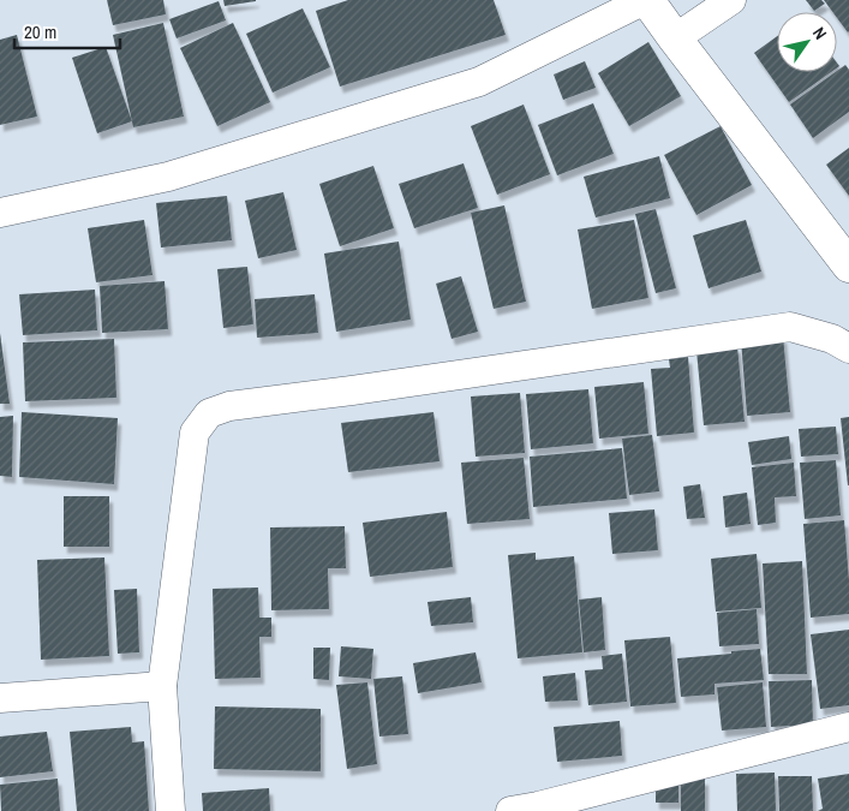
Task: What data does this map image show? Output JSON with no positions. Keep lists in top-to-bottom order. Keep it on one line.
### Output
{"scale_bar":"20 m","north":"top right"}
